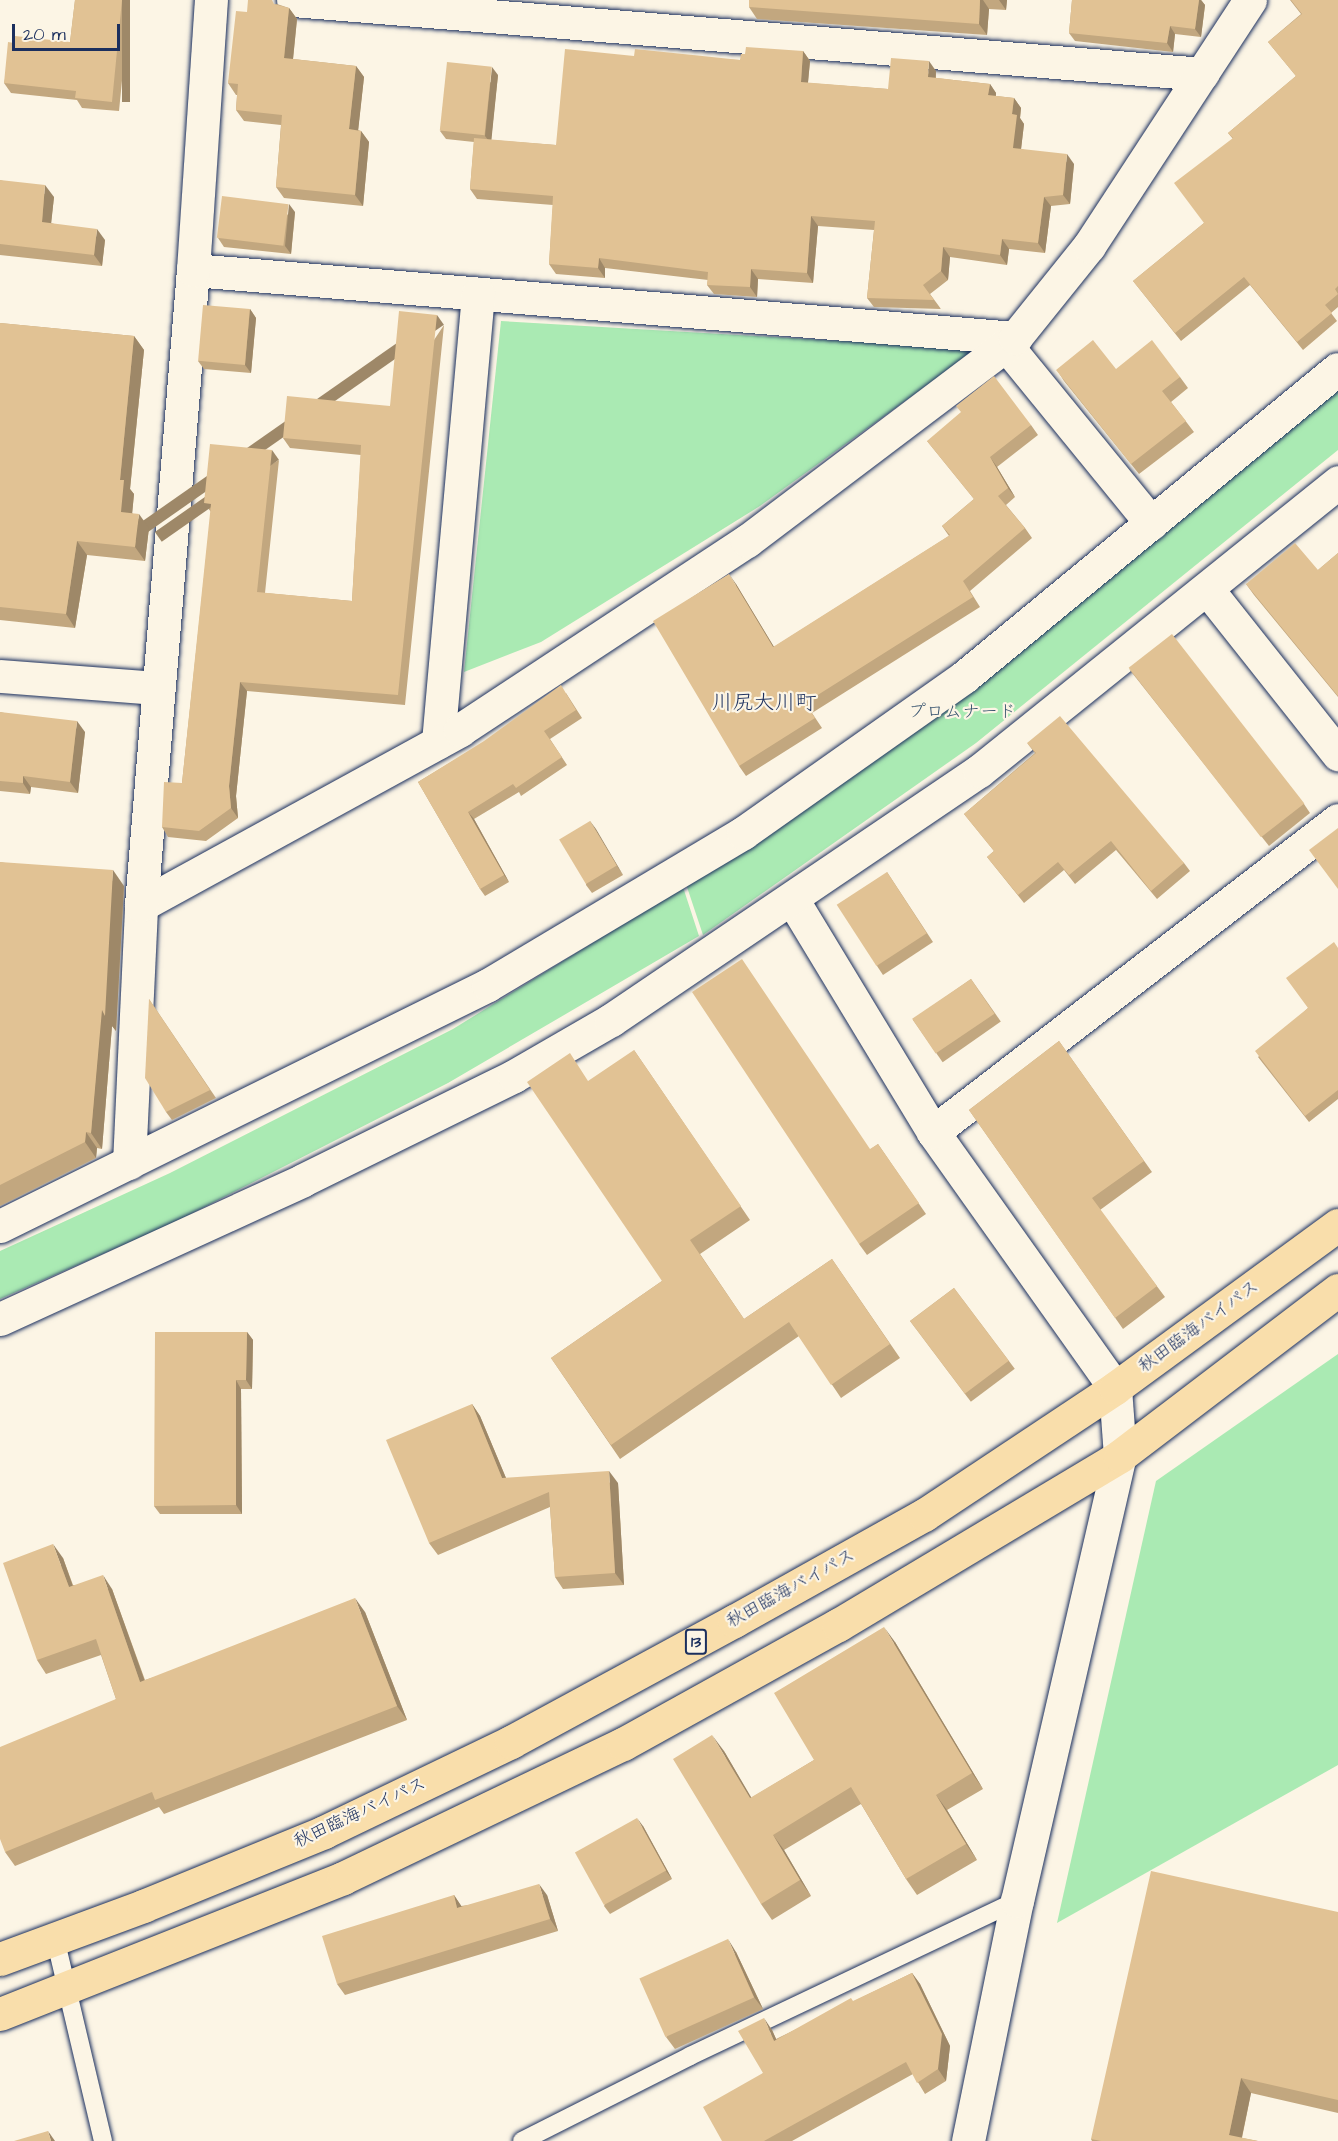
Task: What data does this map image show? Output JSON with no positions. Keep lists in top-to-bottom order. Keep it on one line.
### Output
{"streets":{"highway":["秋田臨海バイパス","13"]},"districts":["川尻大川町"],"parks":["プロムナード"],"scale_bar":"20 m"}
